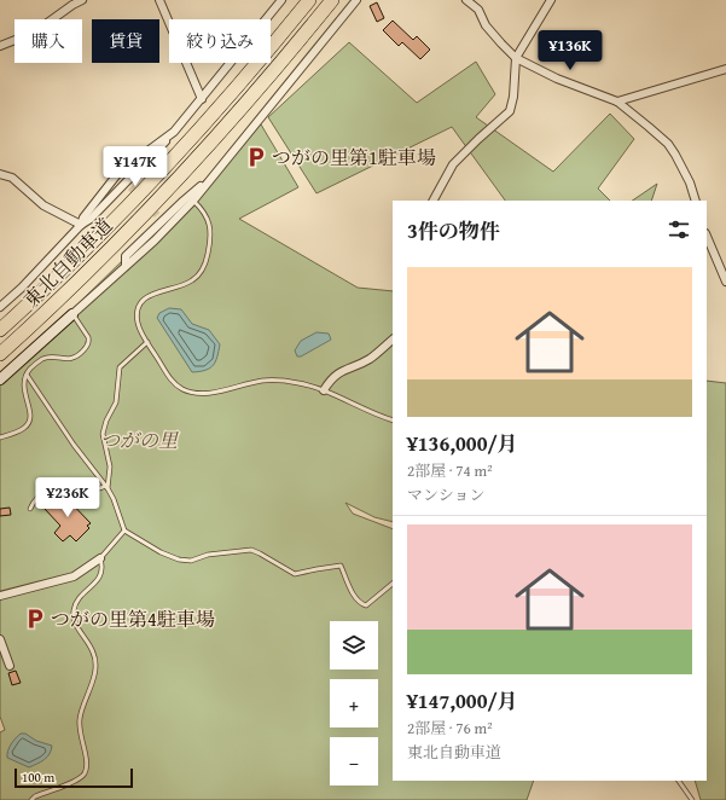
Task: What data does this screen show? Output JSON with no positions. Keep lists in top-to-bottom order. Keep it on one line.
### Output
{"streets":{"highway":["東北自動車道"]},"parks":["つがの里"],"places":{"parking":["つがの里第1駐車場","つがの里第4駐車場"]},"scale_bar":"100 m","page":{"chip":["購入","賃貸","絞り込み"],"price":["¥136K","¥147K","¥236K"],"heading":"3件の物件","list":[{"name":"¥136,000/月","note":"2部屋 · 74 m² · マンション"},{"name":"¥147,000/月","note":"2部屋 · 76 m² · 東北自動車道"}],"map_buttons":["+","−"],"scale":"100 m"}}
